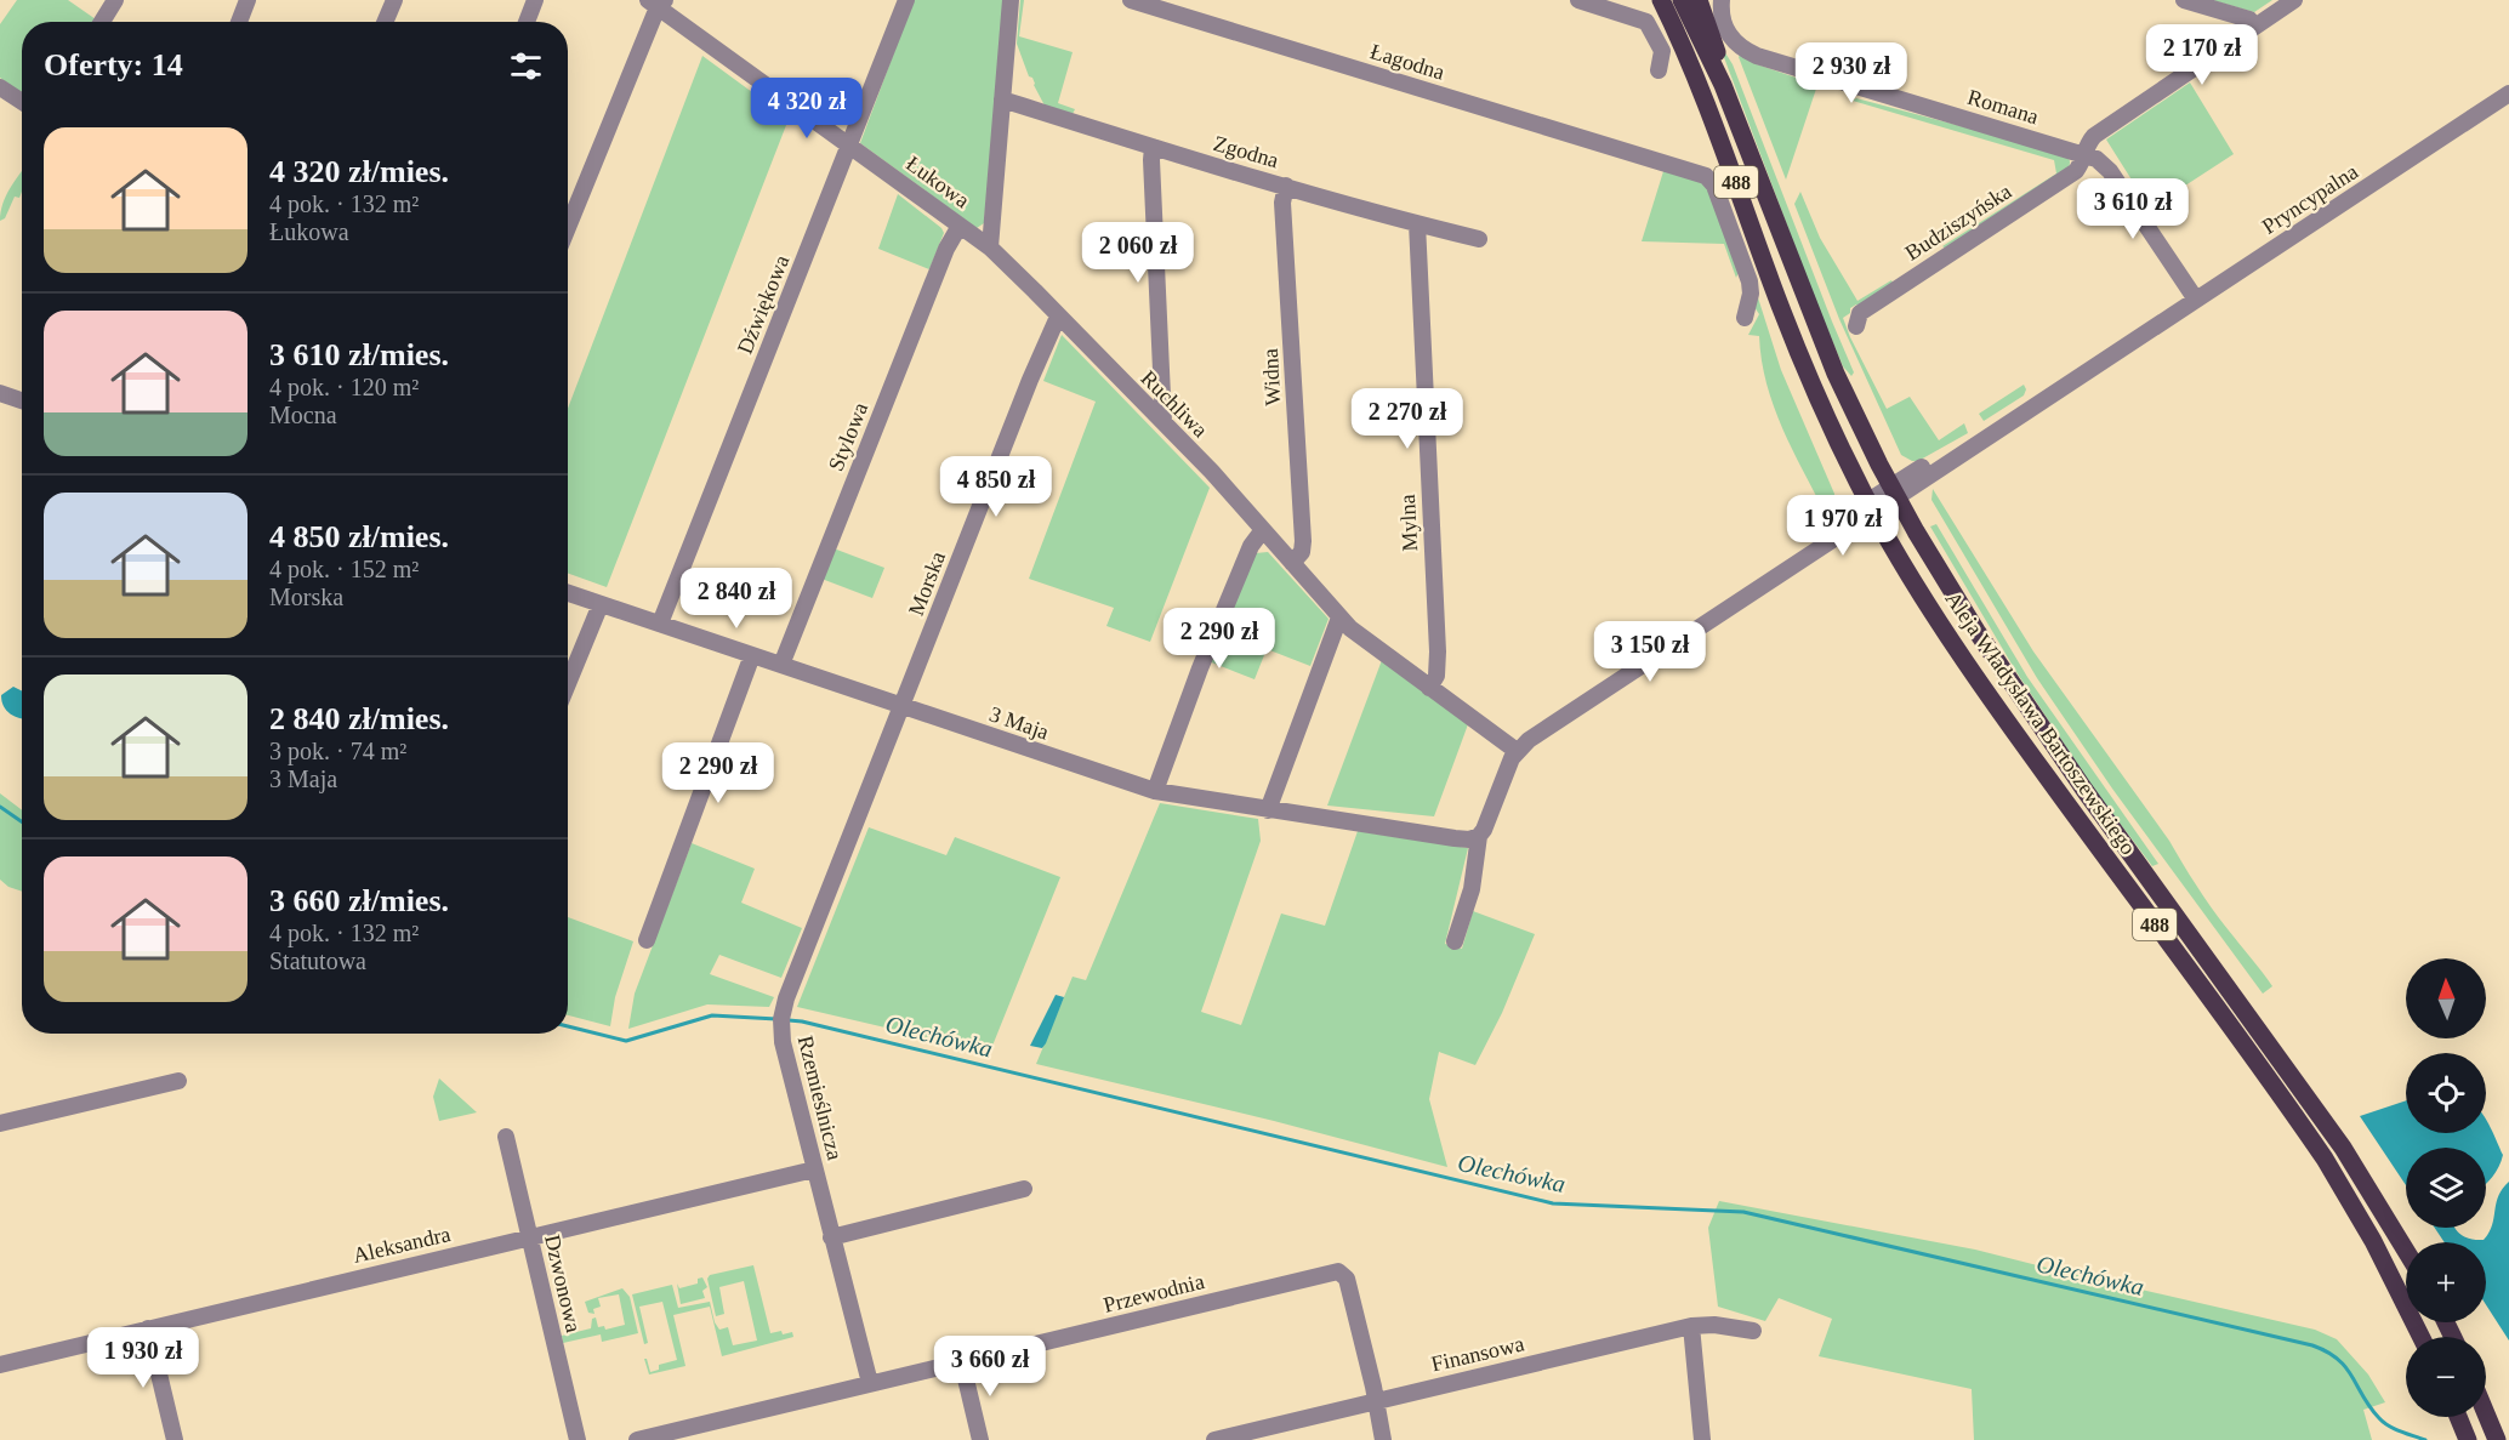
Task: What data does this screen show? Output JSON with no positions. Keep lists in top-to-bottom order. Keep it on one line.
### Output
{"streets":{"main road":["488","Aleja Władysława Bartoszewskiego"],"street":["Łagodna","Romana","Zgodna","Łukowa","Pryncypalna","Budziszyńska","Dźwiękowa","Widna","Ruchliwa","Stylowa","Mylna","Morska","3 Maja","Rzemieślnicza","Aleksandra","Dzwonowa","Przewodnia","Finansowa"]},"crossings":[["Romana","Budziszyńska"],["Zgodna","Widna"],["Zgodna","Mylna"],["Łukowa","Dźwiękowa"],["Łukowa","Ruchliwa"],["Łukowa","Stylowa"],["Pryncypalna","Ruchliwa"],["Pryncypalna","Aleja Władysława Bartoszewskiego"],["Dźwiękowa","3 Maja"],["Widna","Ruchliwa"],["Ruchliwa","Mylna"],["Ruchliwa","Morska"],["Stylowa","3 Maja"],["Morska","3 Maja"],["Morska","Rzemieślnicza"],["3 Maja","Rzemieślnicza"],["Rzemieślnicza","Aleksandra"],["Rzemieślnicza","Przewodnia"],["Aleksandra","Dzwonowa"],["Przewodnia","Finansowa"]],"water":["Olechówka"],"north":"top","page":{"heading":"Oferty: 14","price":["2 170 zł","2 930 zł","4 320 zł","3 610 zł","2 060 zł","2 270 zł","4 850 zł","1 970 zł","2 840 zł","2 290 zł","3 150 zł","2 290 zł","1 930 zł","3 660 zł"],"list":[{"name":"4 320 zł/mies.","note":"4 pok. · 132 m² · Łukowa"},{"name":"3 610 zł/mies.","note":"4 pok. · 120 m² · Mocna"},{"name":"4 850 zł/mies.","note":"4 pok. · 152 m² · Morska"},{"name":"2 840 zł/mies.","note":"3 pok. · 74 m² · 3 Maja"},{"name":"3 660 zł/mies.","note":"4 pok. · 132 m² · Statutowa"}],"map_buttons":["+","−"]}}
